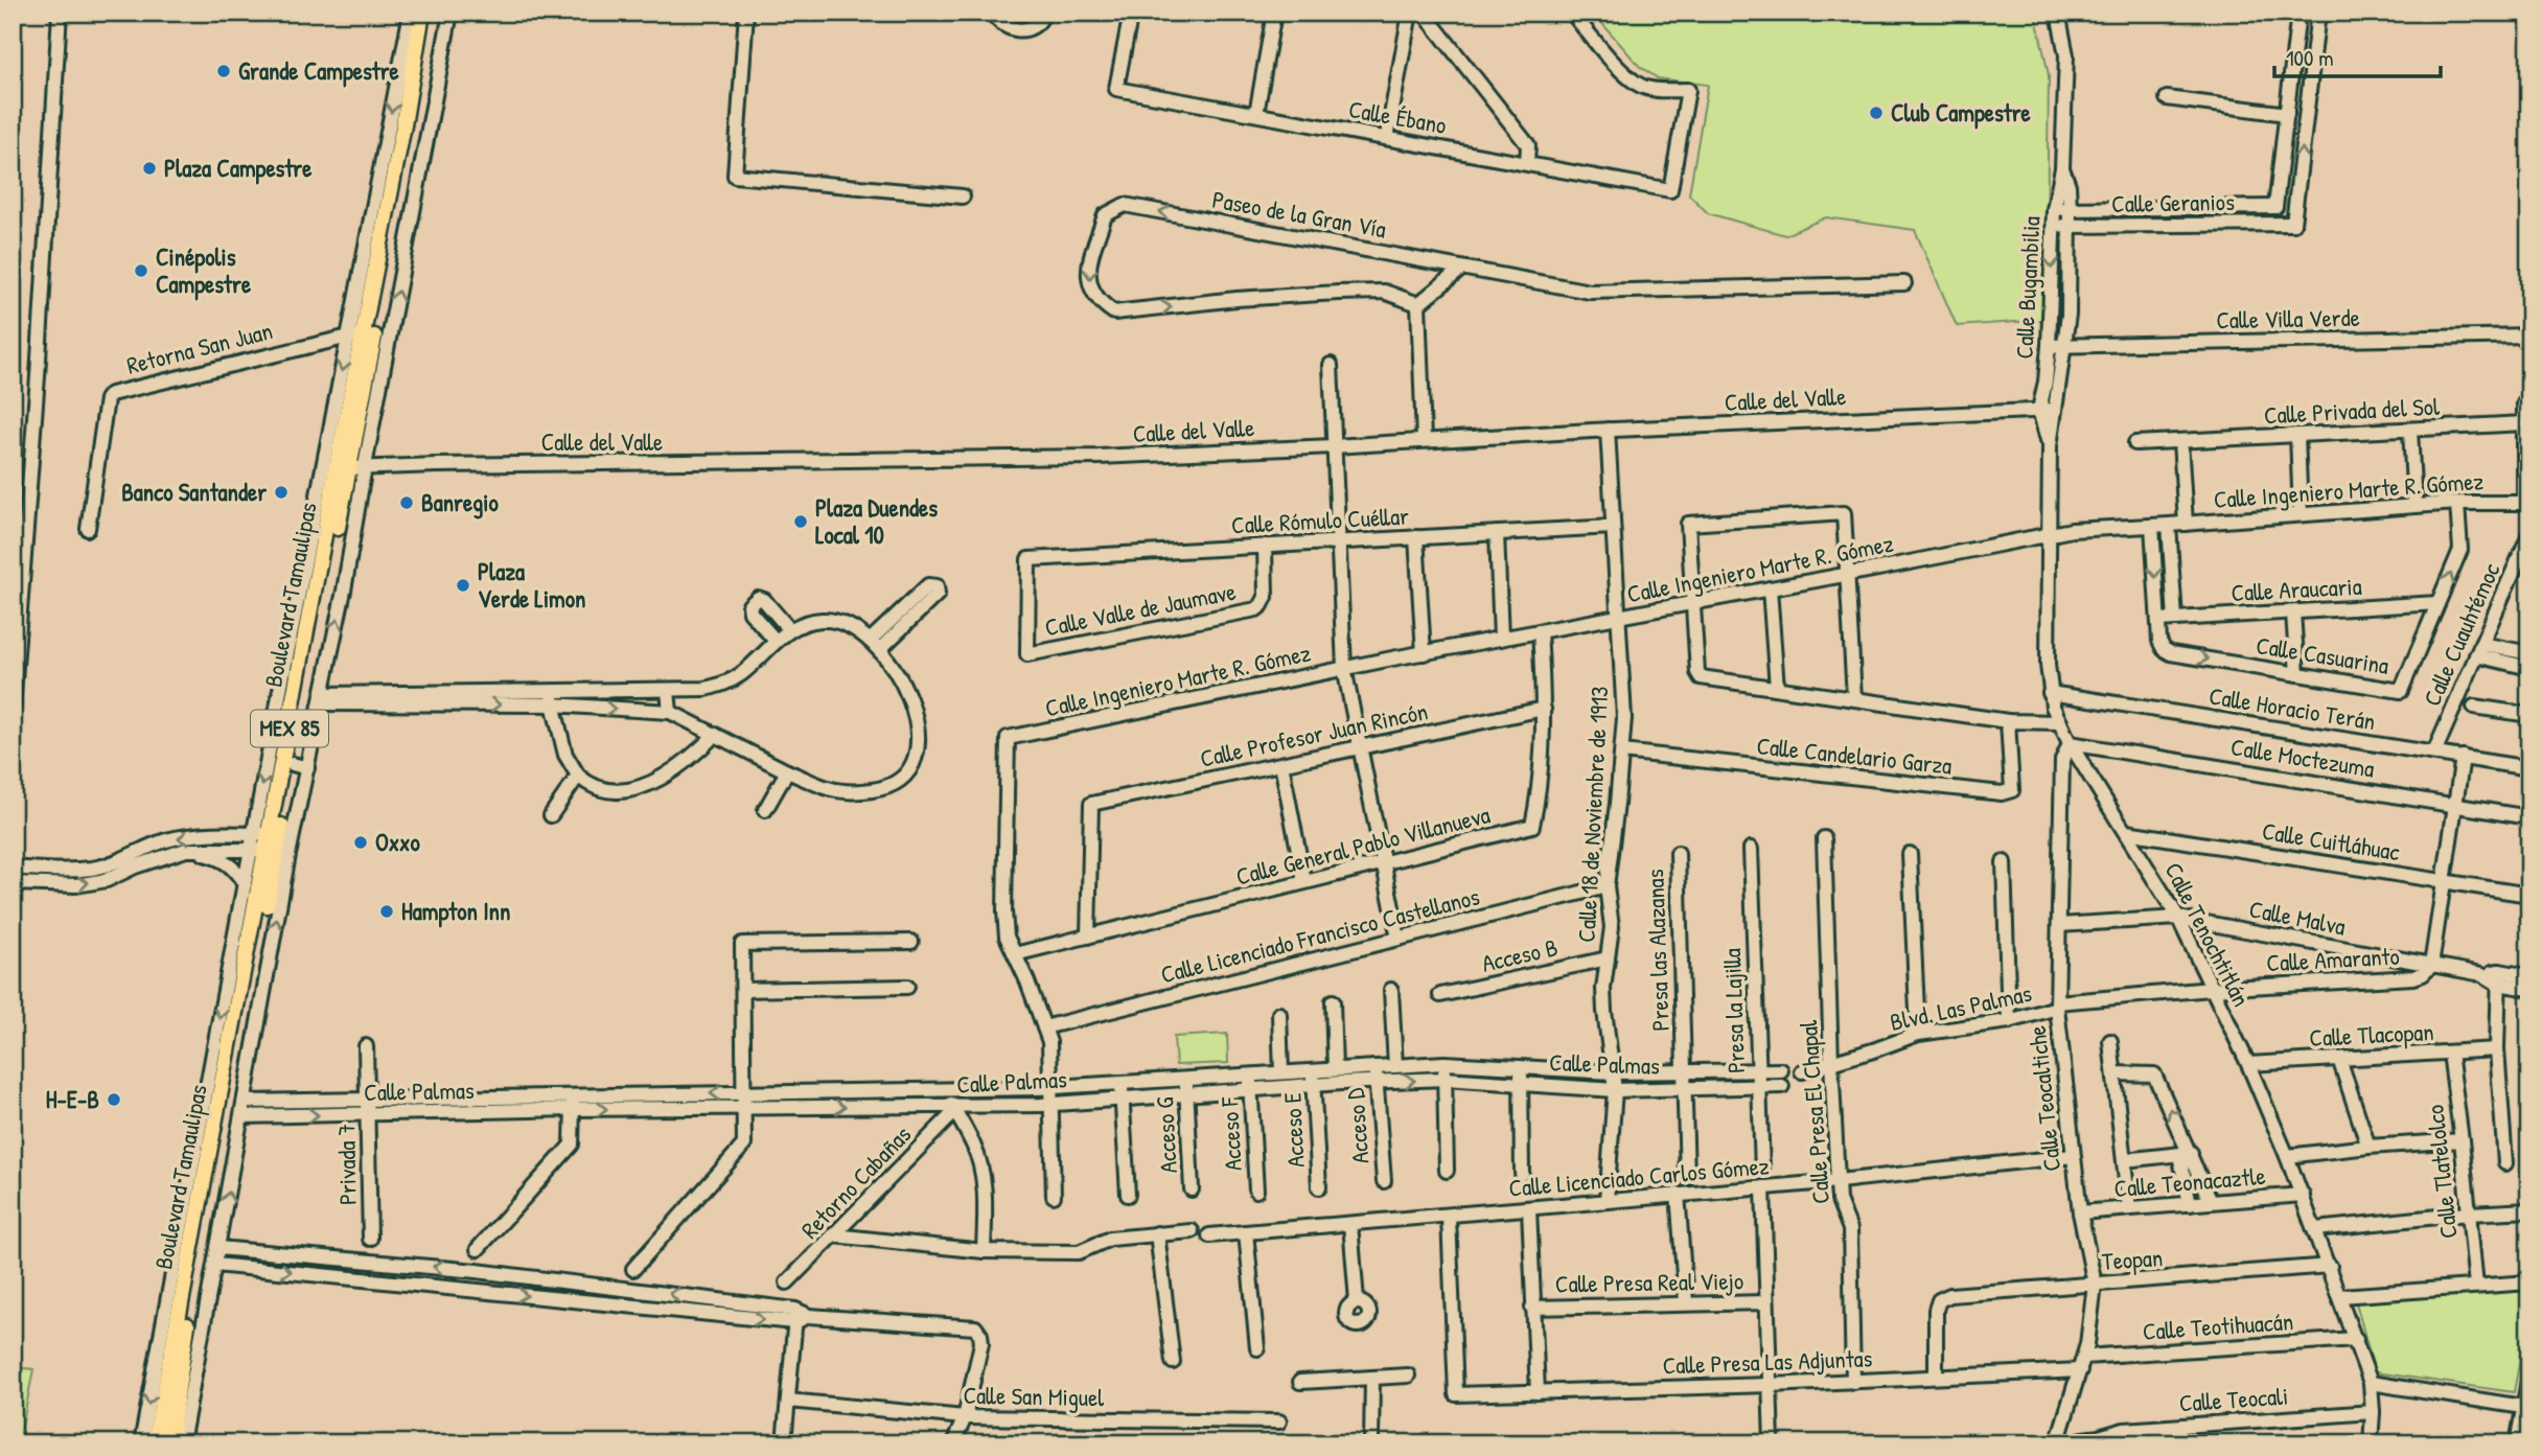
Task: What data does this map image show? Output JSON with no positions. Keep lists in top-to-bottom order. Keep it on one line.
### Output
{"streets":{"main road":["Boulevard Tamaulipas","MEX 85"],"street":["Calle Ébano","Calle Geranios","Paseo de la Gran Vía","Calle Bugambilia","Calle Villa Verde","Retorna San Juan","Calle del Valle","Calle Privada del Sol","Calle Ingeniero Marte R. Gómez","Calle Rómulo Cuéllar","Calle Araucaria","Calle Valle de Jaumave","Calle Cuauhtémoc","Calle Casuarina","Calle Horacio Terán","Calle Profesor Juan Rincón","Calle Candelario Garza","Calle Moctezuma","Calle 18 de Noviembre de 1913","Calle Cuitláhuac","Calle General Pablo Villanueva","Calle Malva","Calle Tenochtitlán","Calle Licenciado Francisco Castellanos","Presa las Alazanas","Acceso B","Calle Amaranto","Blvd. Las Palmas","Presa la Lajilla","Calle Tlacopan","Calle Palmas","Calle Teocaltiche","Calle Presa El Chapal","Acceso D","Acceso E","Acceso F","Acceso G","Privada 7","Calle Tlatelolco","Calle Licenciado Carlos Gómez","Retorno Cabañas","Calle Teonacaztle","Teopan","Calle Presa Real Viejo","Calle Teotihuacán","Calle Presa Las Adjuntas","Calle San Miguel","Calle Teocali"]},"crossings":[["Calle Geranios","Calle Bugambilia"],["Calle Bugambilia","Calle Villa Verde"],["Calle Bugambilia","Calle del Valle"],["Calle Bugambilia","Calle Tenochtitlán"],["Retorna San Juan","Boulevard Tamaulipas"],["Calle del Valle","Boulevard Tamaulipas"],["Calle del Valle","Calle 18 de Noviembre de 1913"],["Calle del Valle","Calle Tenochtitlán"],["Calle Ingeniero Marte R. Gómez","Calle Casuarina"],["Calle Ingeniero Marte R. Gómez","Calle 18 de Noviembre de 1913"],["Calle Ingeniero Marte R. Gómez","Calle General Pablo Villanueva"],["Calle Ingeniero Marte R. Gómez","Calle Tenochtitlán"],["Calle Rómulo Cuéllar","Calle Valle de Jaumave"],["Calle Rómulo Cuéllar","Calle 18 de Noviembre de 1913"],["Calle Araucaria","Calle Casuarina"],["Calle Cuauhtémoc","Calle Horacio Terán"],["Calle Horacio Terán","Calle Tenochtitlán"],["Calle Profesor Juan Rincón","Calle General Pablo Villanueva"],["Calle Candelario Garza","Calle 18 de Noviembre de 1913"],["Calle Moctezuma","Calle Tenochtitlán"],["Calle Moctezuma","Calle Teocaltiche"],["Calle 18 de Noviembre de 1913","Calle Licenciado Francisco Castellanos"],["Calle 18 de Noviembre de 1913","Acceso B"],["Calle 18 de Noviembre de 1913","Calle Palmas"],["Calle 18 de Noviembre de 1913","Calle Licenciado Carlos Gómez"],["Calle Cuitláhuac","Calle Tenochtitlán"],["Calle Malva","Calle Tenochtitlán"],["Calle Malva","Calle Amaranto"],["Calle Malva","Calle Teocaltiche"],["Calle Tenochtitlán","Calle Amaranto"],["Calle Tenochtitlán","Calle Tlacopan"],["Calle Tenochtitlán","Calle Teocaltiche"],["Calle Tenochtitlán","Calle Teonacaztle"],["Calle Tenochtitlán","Teopan"],["Calle Tenochtitlán","Calle Teotihuacán"],["Calle Tenochtitlán","Calle Teocali"],["Presa las Alazanas","Calle Palmas"],["Calle Amaranto","Blvd. Las Palmas"],["Calle Amaranto","Calle Teocaltiche"],["Blvd. Las Palmas","Calle Teocaltiche"],["Blvd. Las Palmas","Calle Presa El Chapal"],["Presa la Lajilla","Calle Palmas"],["Calle Tlacopan","Calle Tlatelolco"],["Calle Palmas","Acceso D"],["Calle Palmas","Acceso E"],["Calle Palmas","Acceso F"],["Calle Palmas","Acceso G"],["Calle Palmas","Privada 7"],["Calle Palmas","Retorno Cabañas"],["Calle Teocaltiche","Calle Licenciado Carlos Gómez"],["Calle Teocaltiche","Calle Teonacaztle"],["Calle Teocaltiche","Teopan"],["Calle Teocaltiche","Calle Teotihuacán"],["Calle Teocaltiche","Calle Presa Las Adjuntas"],["Calle Presa El Chapal","Calle Licenciado Carlos Gómez"],["Calle Presa El Chapal","Calle Presa Las Adjuntas"],["Calle Licenciado Carlos Gómez","Calle Presa Las Adjuntas"],["Teopan","Calle Presa Las Adjuntas"],["Calle Teotihuacán","Calle Presa Las Adjuntas"]],"places":["Grande Campestre","Club Campestre","Plaza Campestre","Cinépolis Campestre","Banco Santander","Banregio","Plaza Duendes Local 10","Plaza Verde Limon","Oxxo","Hampton Inn","H-E-B"],"scale_bar":"100 m"}
